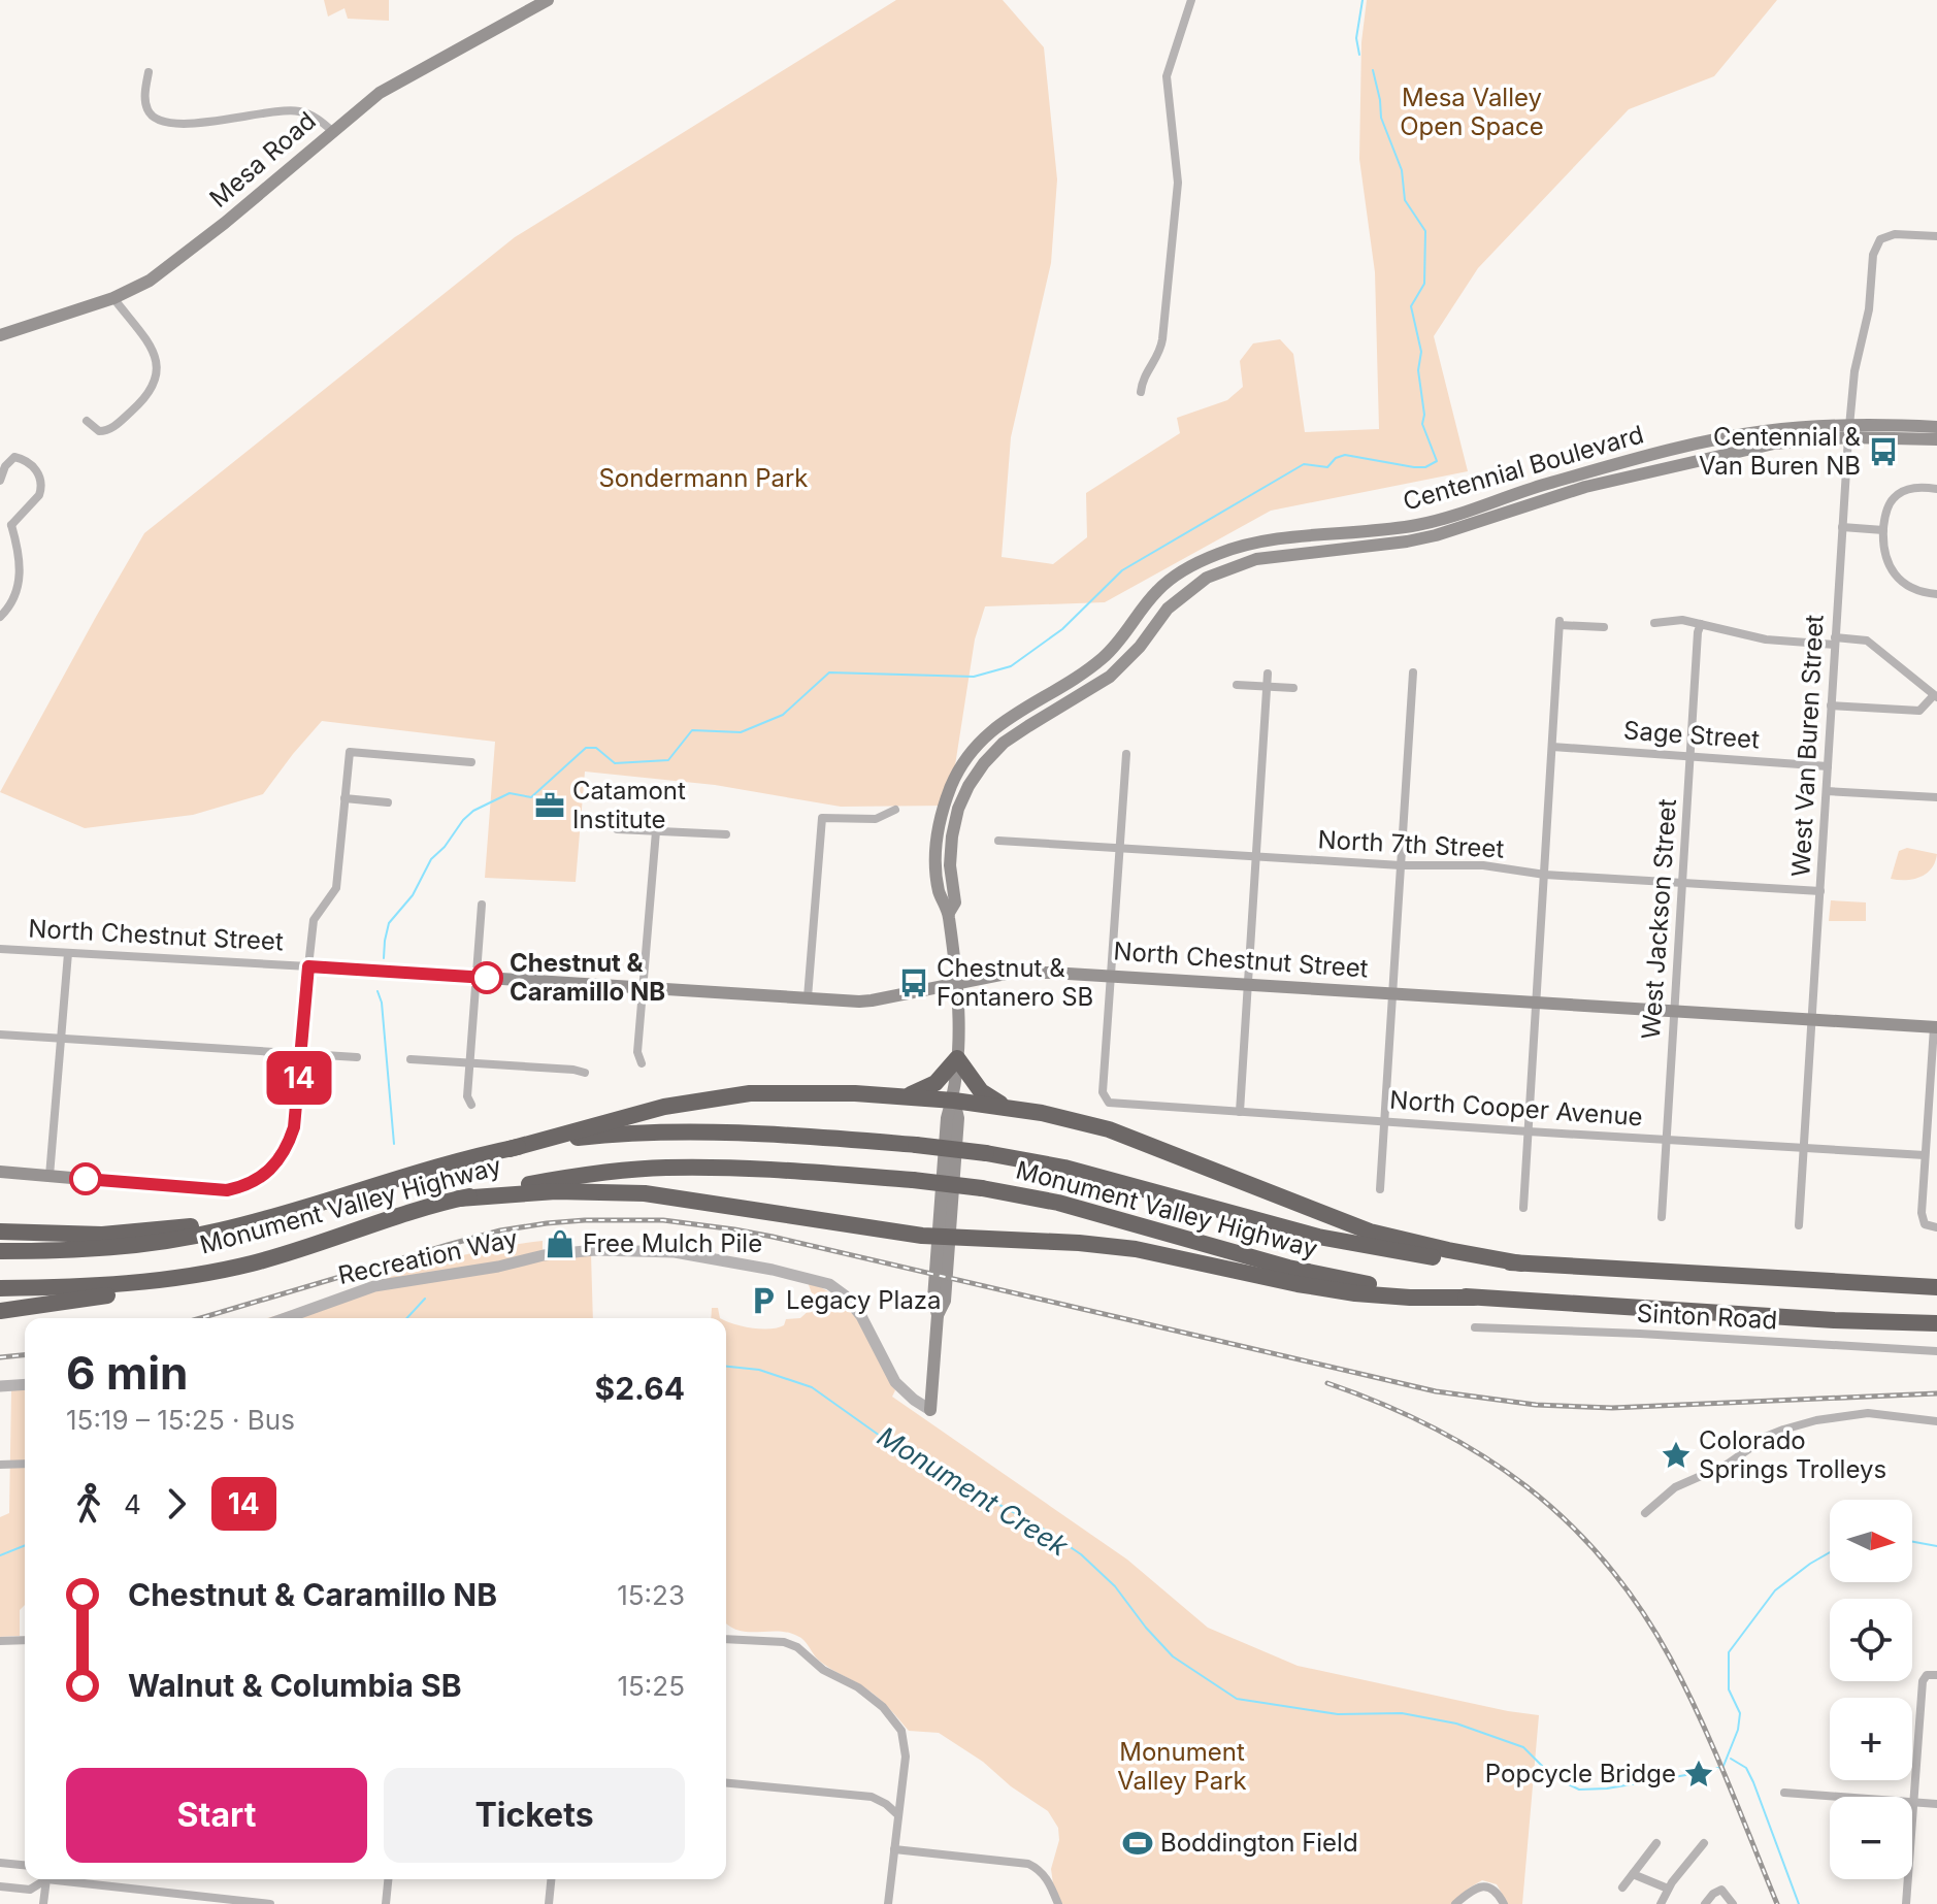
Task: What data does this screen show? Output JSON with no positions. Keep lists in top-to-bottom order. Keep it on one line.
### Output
{"streets":{"highway":["Monument Valley Highway"],"main road":["Mesa Road","Centennial Boulevard","North Chestnut Street"],"street":["Sage Street","West Van Buren Street","North 7th Street","West Jackson Street","North Cooper Avenue","Recreation Way","Sinton Road"]},"crossings":[["Centennial Boulevard","West Van Buren Street"],["Centennial Boulevard","North Chestnut Street"],["Centennial Boulevard","Recreation Way"],["Sage Street","West Van Buren Street"],["Sage Street","West Jackson Street"],["West Van Buren Street","North 7th Street"],["West Van Buren Street","North Chestnut Street"],["West Van Buren Street","North Cooper Avenue"],["North 7th Street","West Jackson Street"],["West Jackson Street","North Chestnut Street"],["West Jackson Street","North Cooper Avenue"],["North Chestnut Street","North Cooper Avenue"]],"water":["Monument Creek"],"parks":["Mesa Valley Open Space","Sondermann Park","Monument Valley Park"],"places":{"bus stop":["Centennial & Van Buren NB","Chestnut & Fontanero SB"],"office":["Catamont Institute"],"other":["Chestnut & Caramillo NB"],"shop":["Free Mulch Pile"],"parking":["Legacy Plaza"],"place":["Colorado Springs Trolleys","Popcycle Bridge"],"sports":["Boddington Field"]},"lines":["bus line 14"],"north":"right","page":{"on_map":"14","heading":["6 min","15:19 – 15:25 · Bus","$2.64"],"legs":["4","14"],"map_buttons":["+","−"],"list":[{"name":"Chestnut & Caramillo NB","value":"15:23"},{"name":"Walnut & Columbia SB","value":"15:25"}],"buttons":["Start","Tickets"]}}
